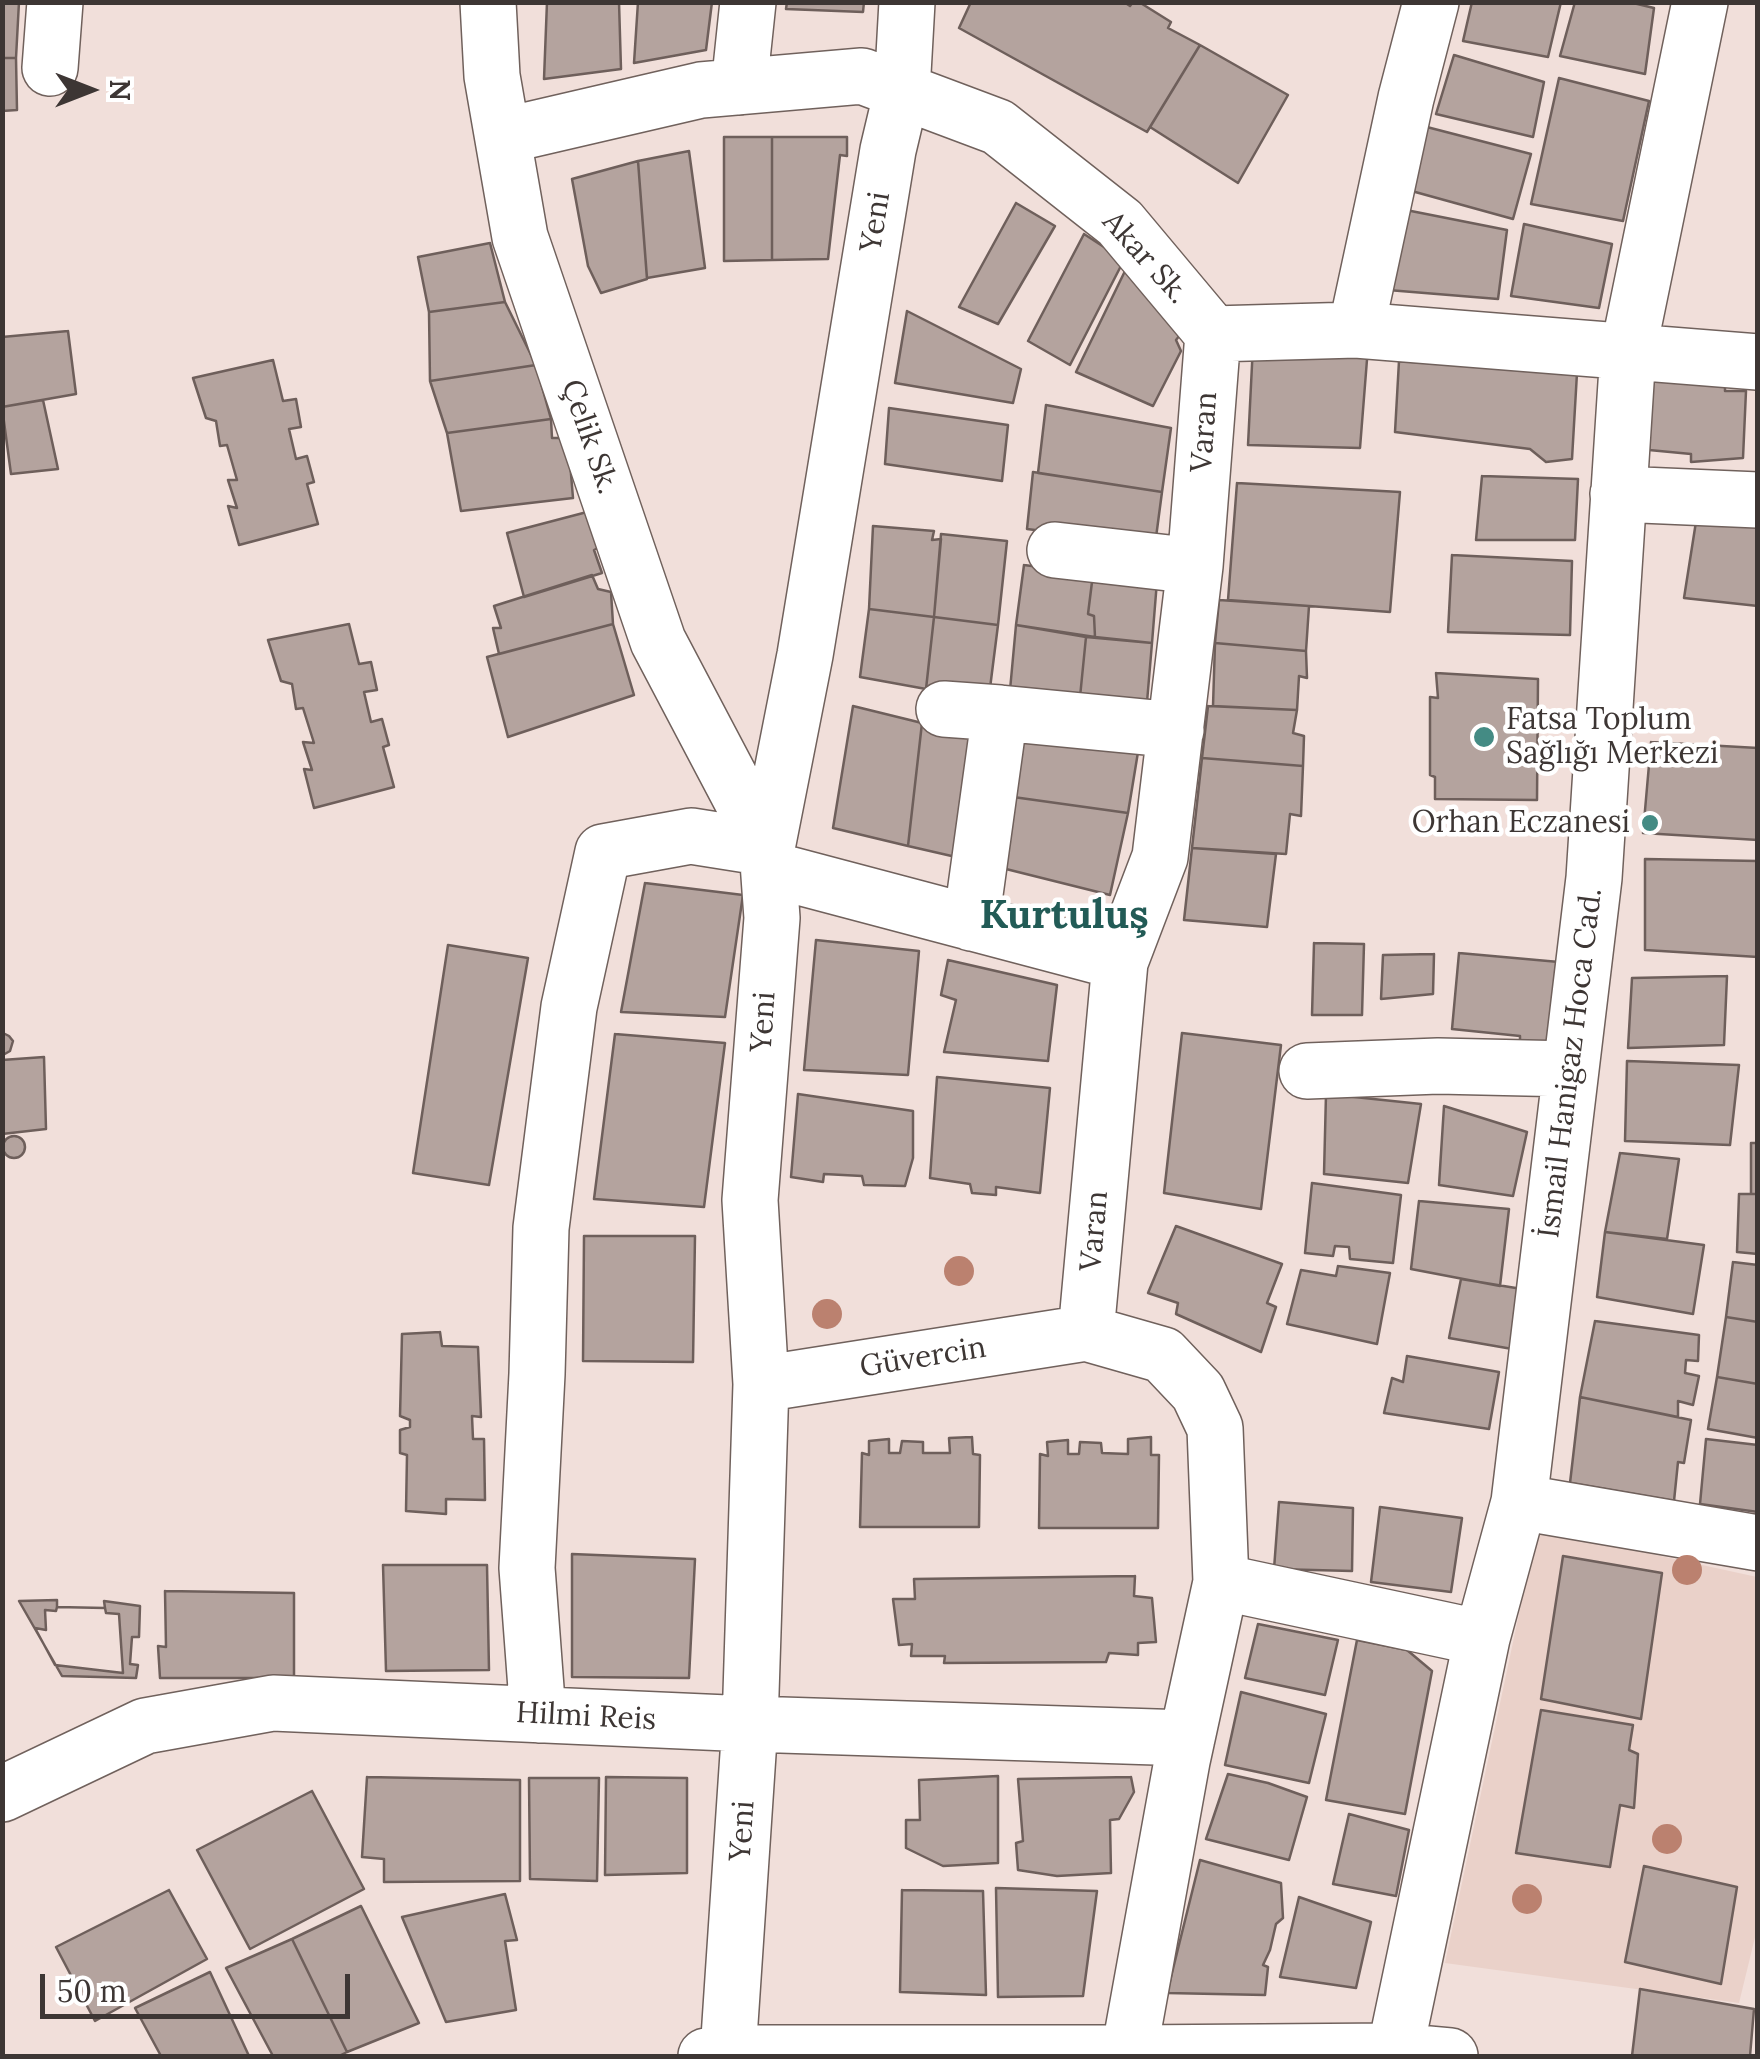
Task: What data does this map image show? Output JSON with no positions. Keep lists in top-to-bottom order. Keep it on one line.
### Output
{"streets":{"street":["Yeni","Akar Sk.","Varan","Çelik Sk.","İsmail Hanigaz Hoca Cad.","Güvercin","Hilmi Reis"]},"crossings":[["Yeni","Akar Sk."],["Yeni","Çelik Sk."],["Yeni","Güvercin"],["Yeni","Hilmi Reis"],["Akar Sk.","Varan"],["Akar Sk.","Çelik Sk."],["Varan","Güvercin"]],"districts":["Kurtuluş"],"places":["Fatsa Toplum Sağlığı Merkezi","Orhan Eczanesi"],"scale_bar":"50 m","north":"right"}
